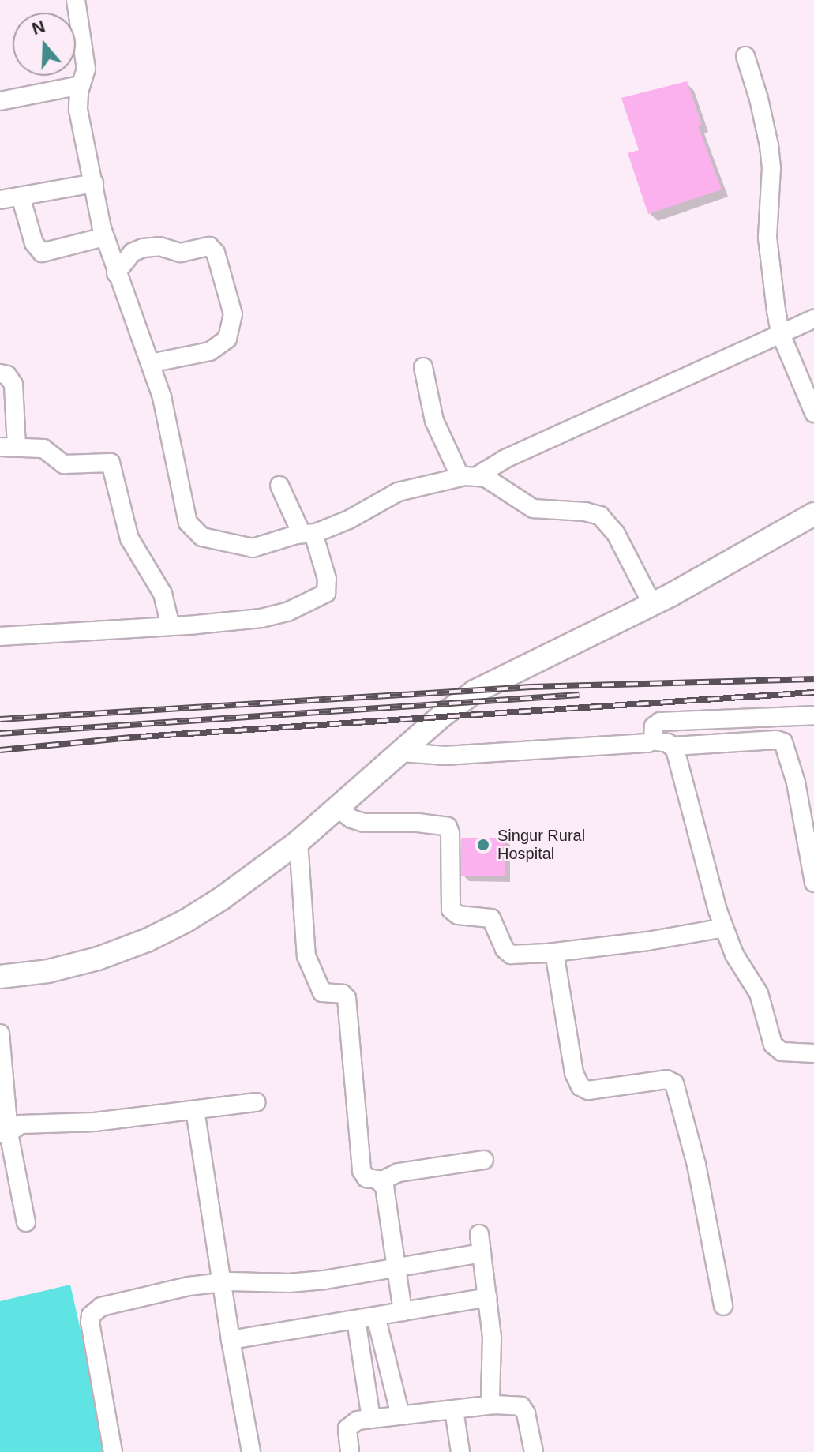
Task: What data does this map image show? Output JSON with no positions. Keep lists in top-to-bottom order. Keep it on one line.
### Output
{"places":["Singur Rural Hospital"],"north":"top"}
